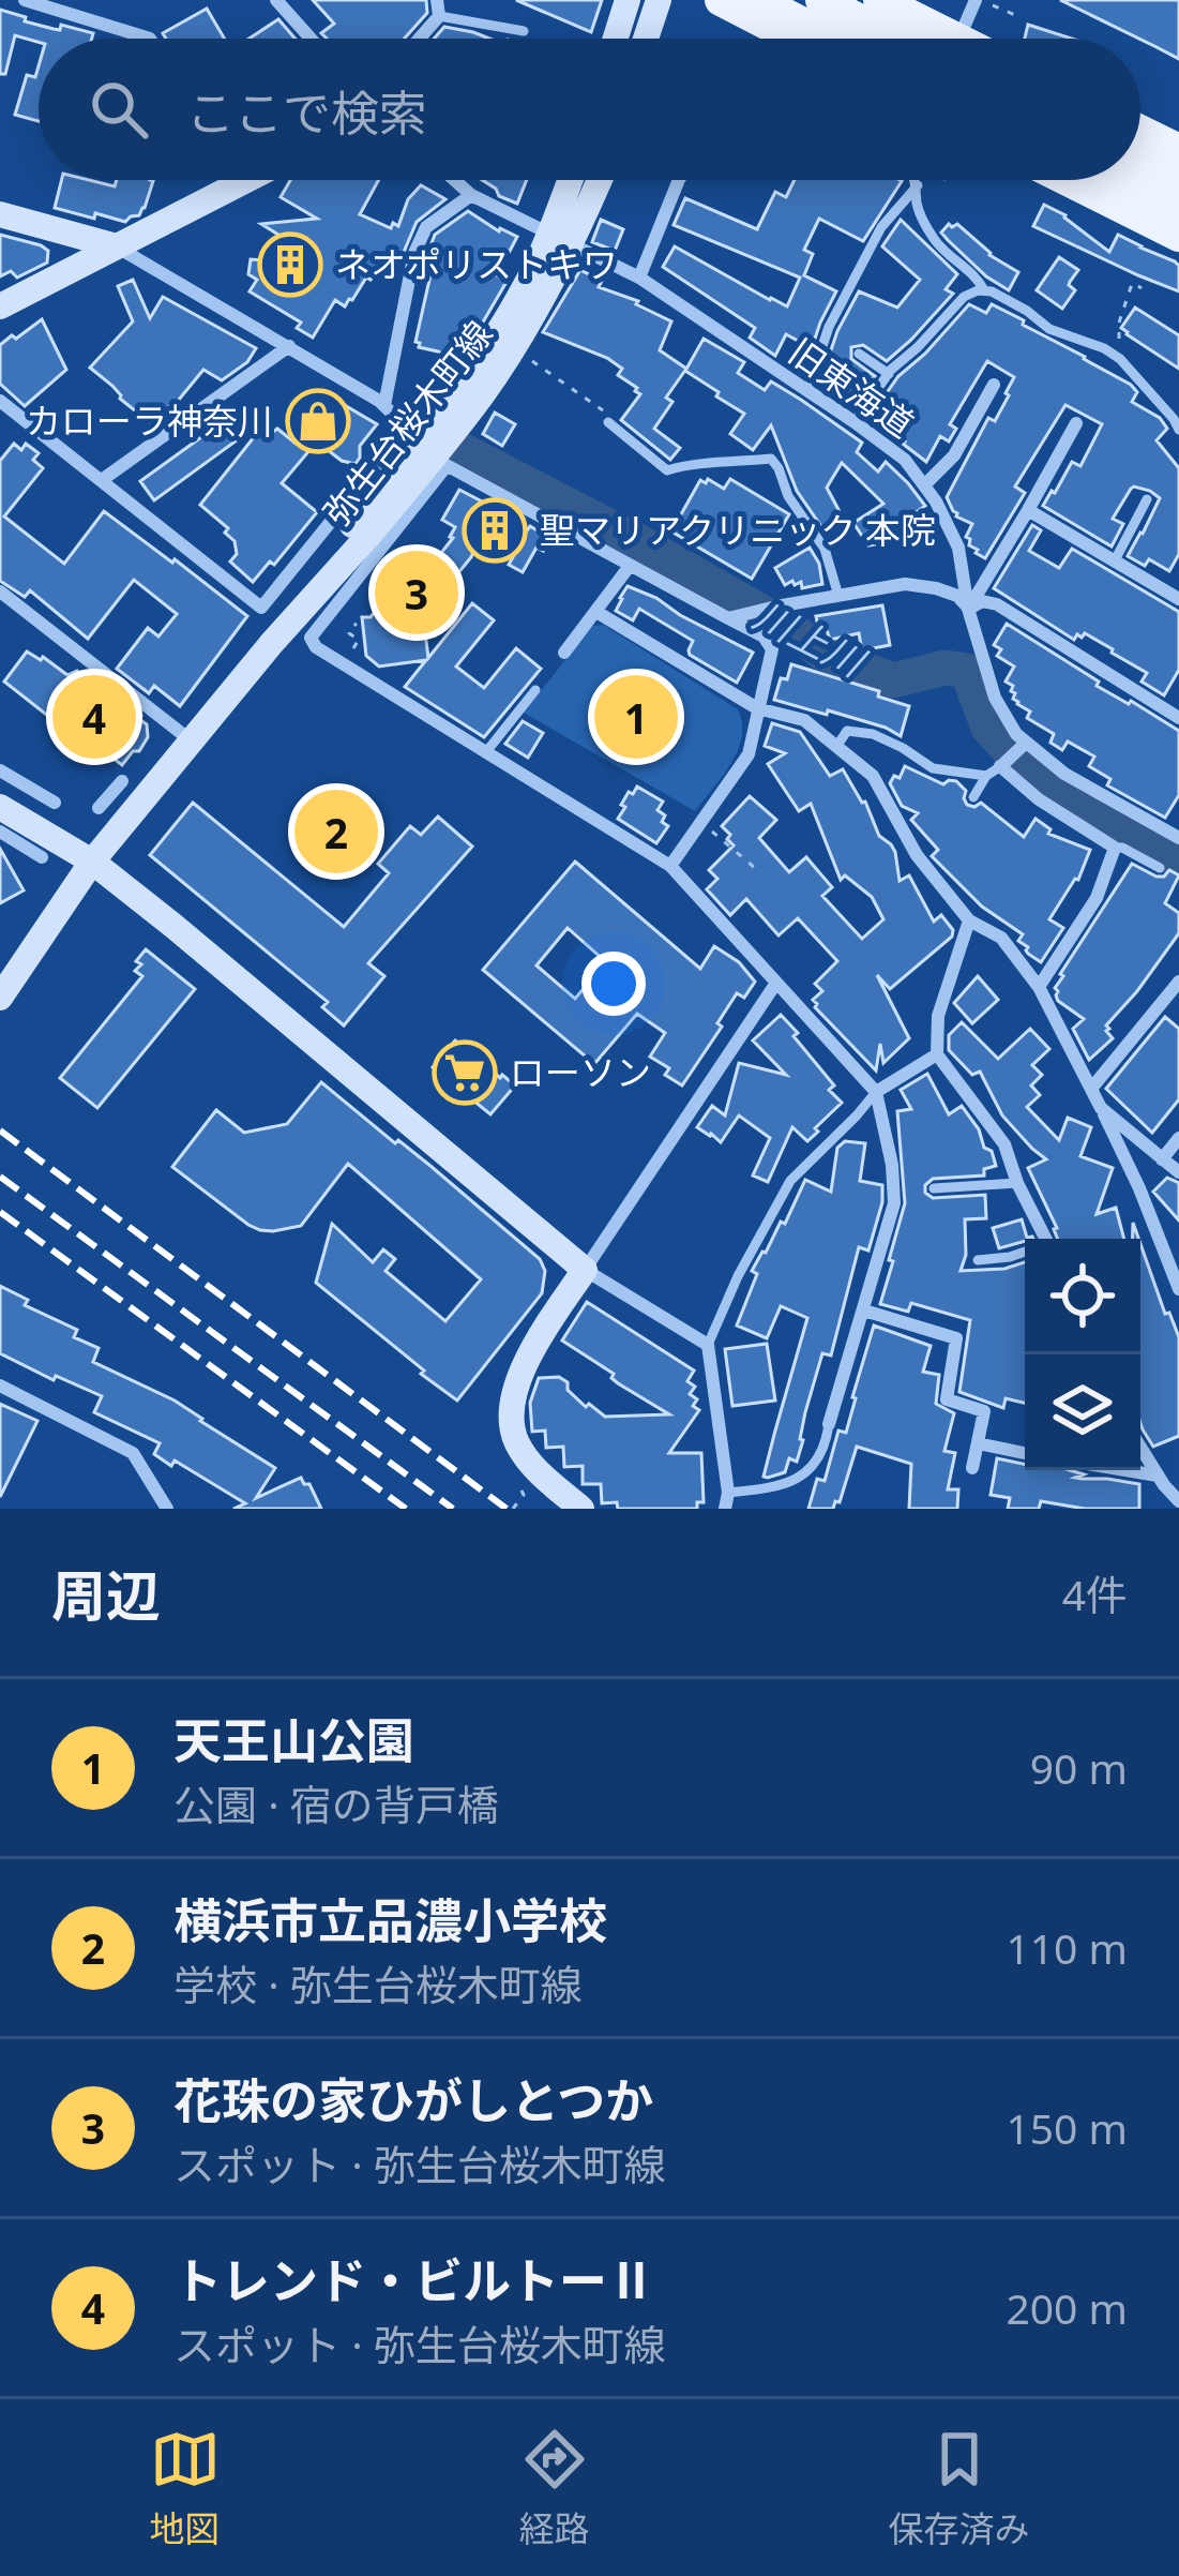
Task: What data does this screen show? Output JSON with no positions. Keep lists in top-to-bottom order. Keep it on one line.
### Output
{"streets":{"street":["旧東海道","弥生台桜木町線"]},"water":["川上川"],"places":{"building":["ネオポリストキワ","聖マリアクリニック 本院"],"shop":["カローラ神奈川"],"supermarket":["ローソン"]},"page":{"search":"ここで検索","pins":["3","1","4","2"],"heading":["周辺","4件"],"list":[{"mark":"1","name":"天王山公園","note":"公園 · 宿の背戸橋","value":"90 m"},{"mark":"2","name":"横浜市立品濃小学校","note":"学校 · 弥生台桜木町線","value":"110 m"},{"mark":"3","name":"花珠の家ひがしとつか","note":"スポット · 弥生台桜木町線","value":"150 m"},{"mark":"4","name":"トレンド・ビルトーⅡ","note":"スポット · 弥生台桜木町線","value":"200 m"}],"nav":["地図","経路","保存済み"]}}
